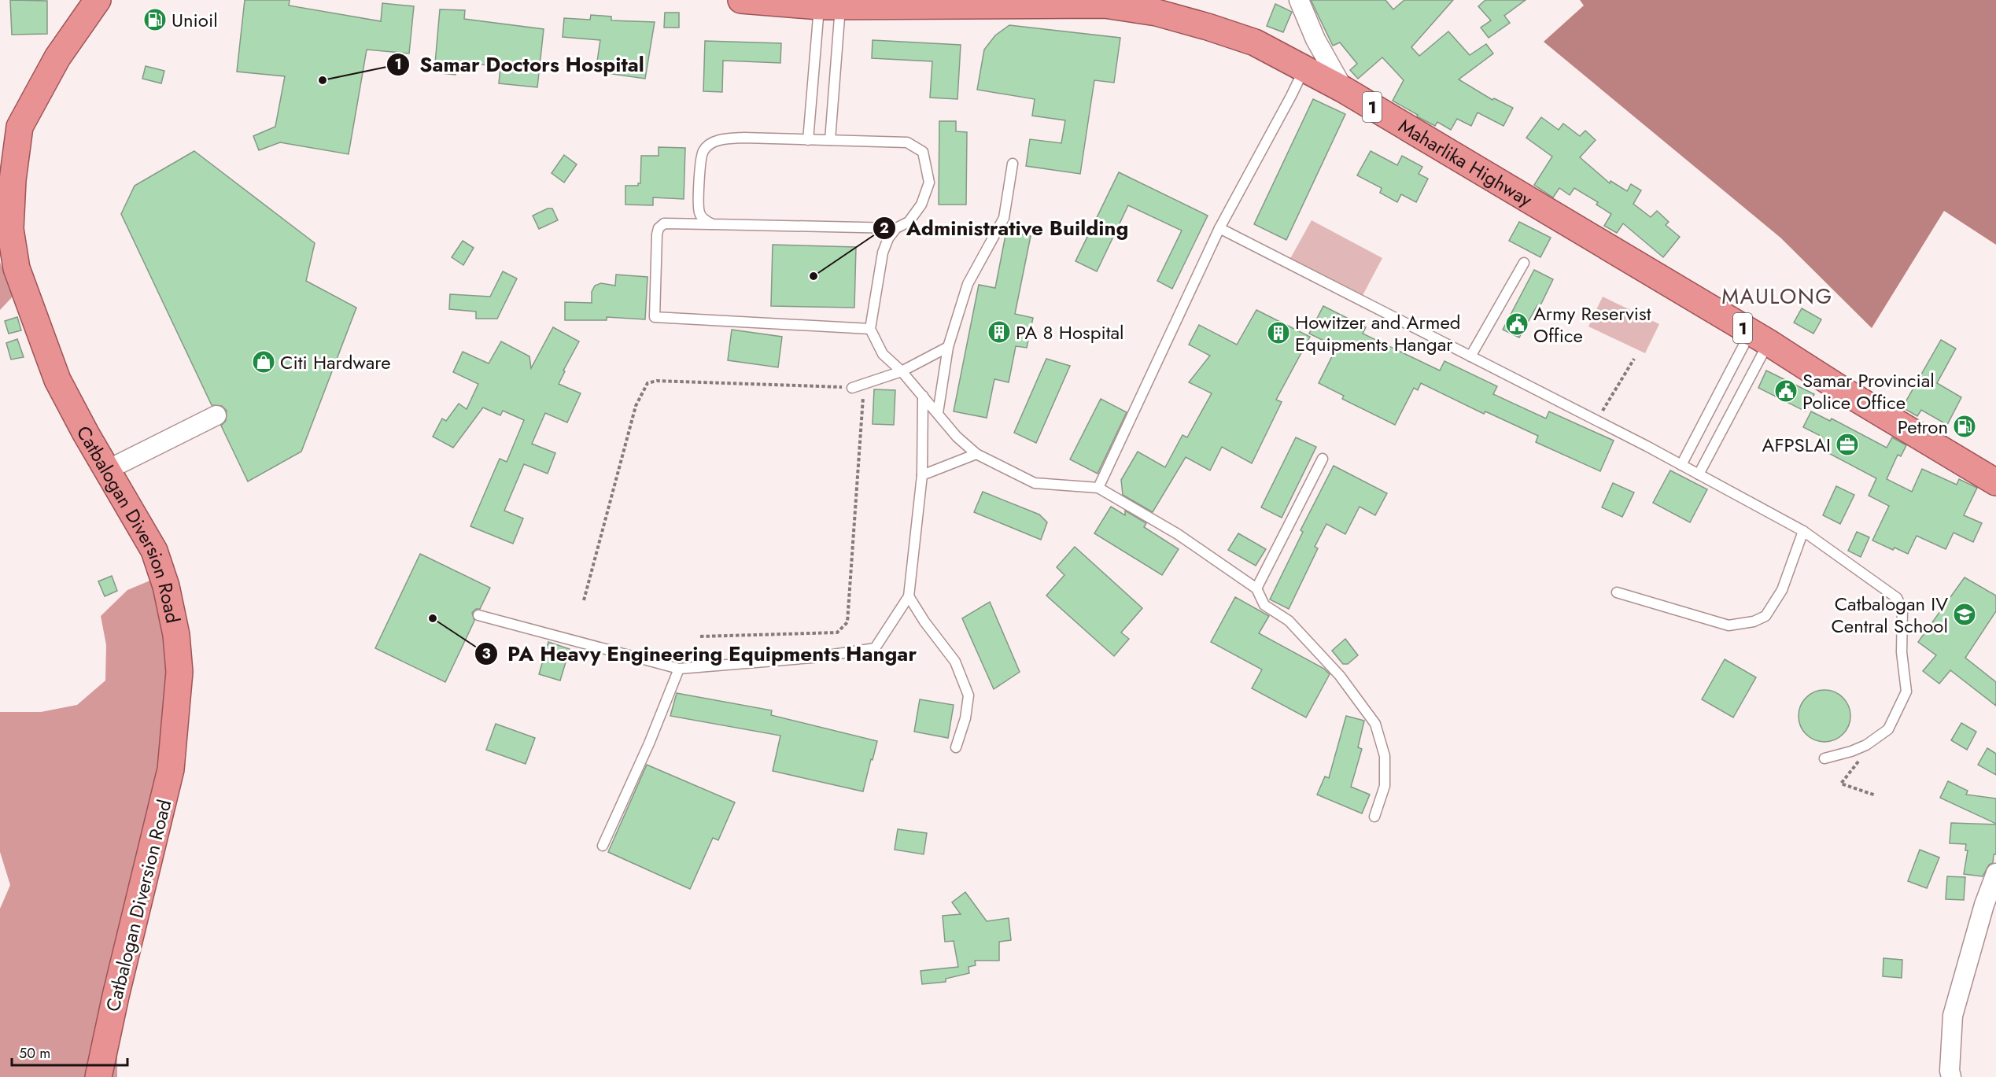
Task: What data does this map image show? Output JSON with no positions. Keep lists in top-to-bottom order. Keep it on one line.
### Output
{"streets":{"highway":["1","Maharlika Highway","Catbalogan Diversion Road"]},"districts":["MAULONG"],"places":{"fuel station":["Unioil","Petron"],"other":["Samar Doctors Hospital","Administrative Building","PA Heavy Engineering Equipments Hangar"],"public building":["Army Reservist Office","Samar Provincial Police Office"],"building":["PA 8 Hospital","Howitzer and Armed Equipments Hangar"],"shop":["Citi Hardware"],"office":["AFPSLAI"],"school or university":["Catbalogan IV Central School"]},"scale_bar":"50 m"}
